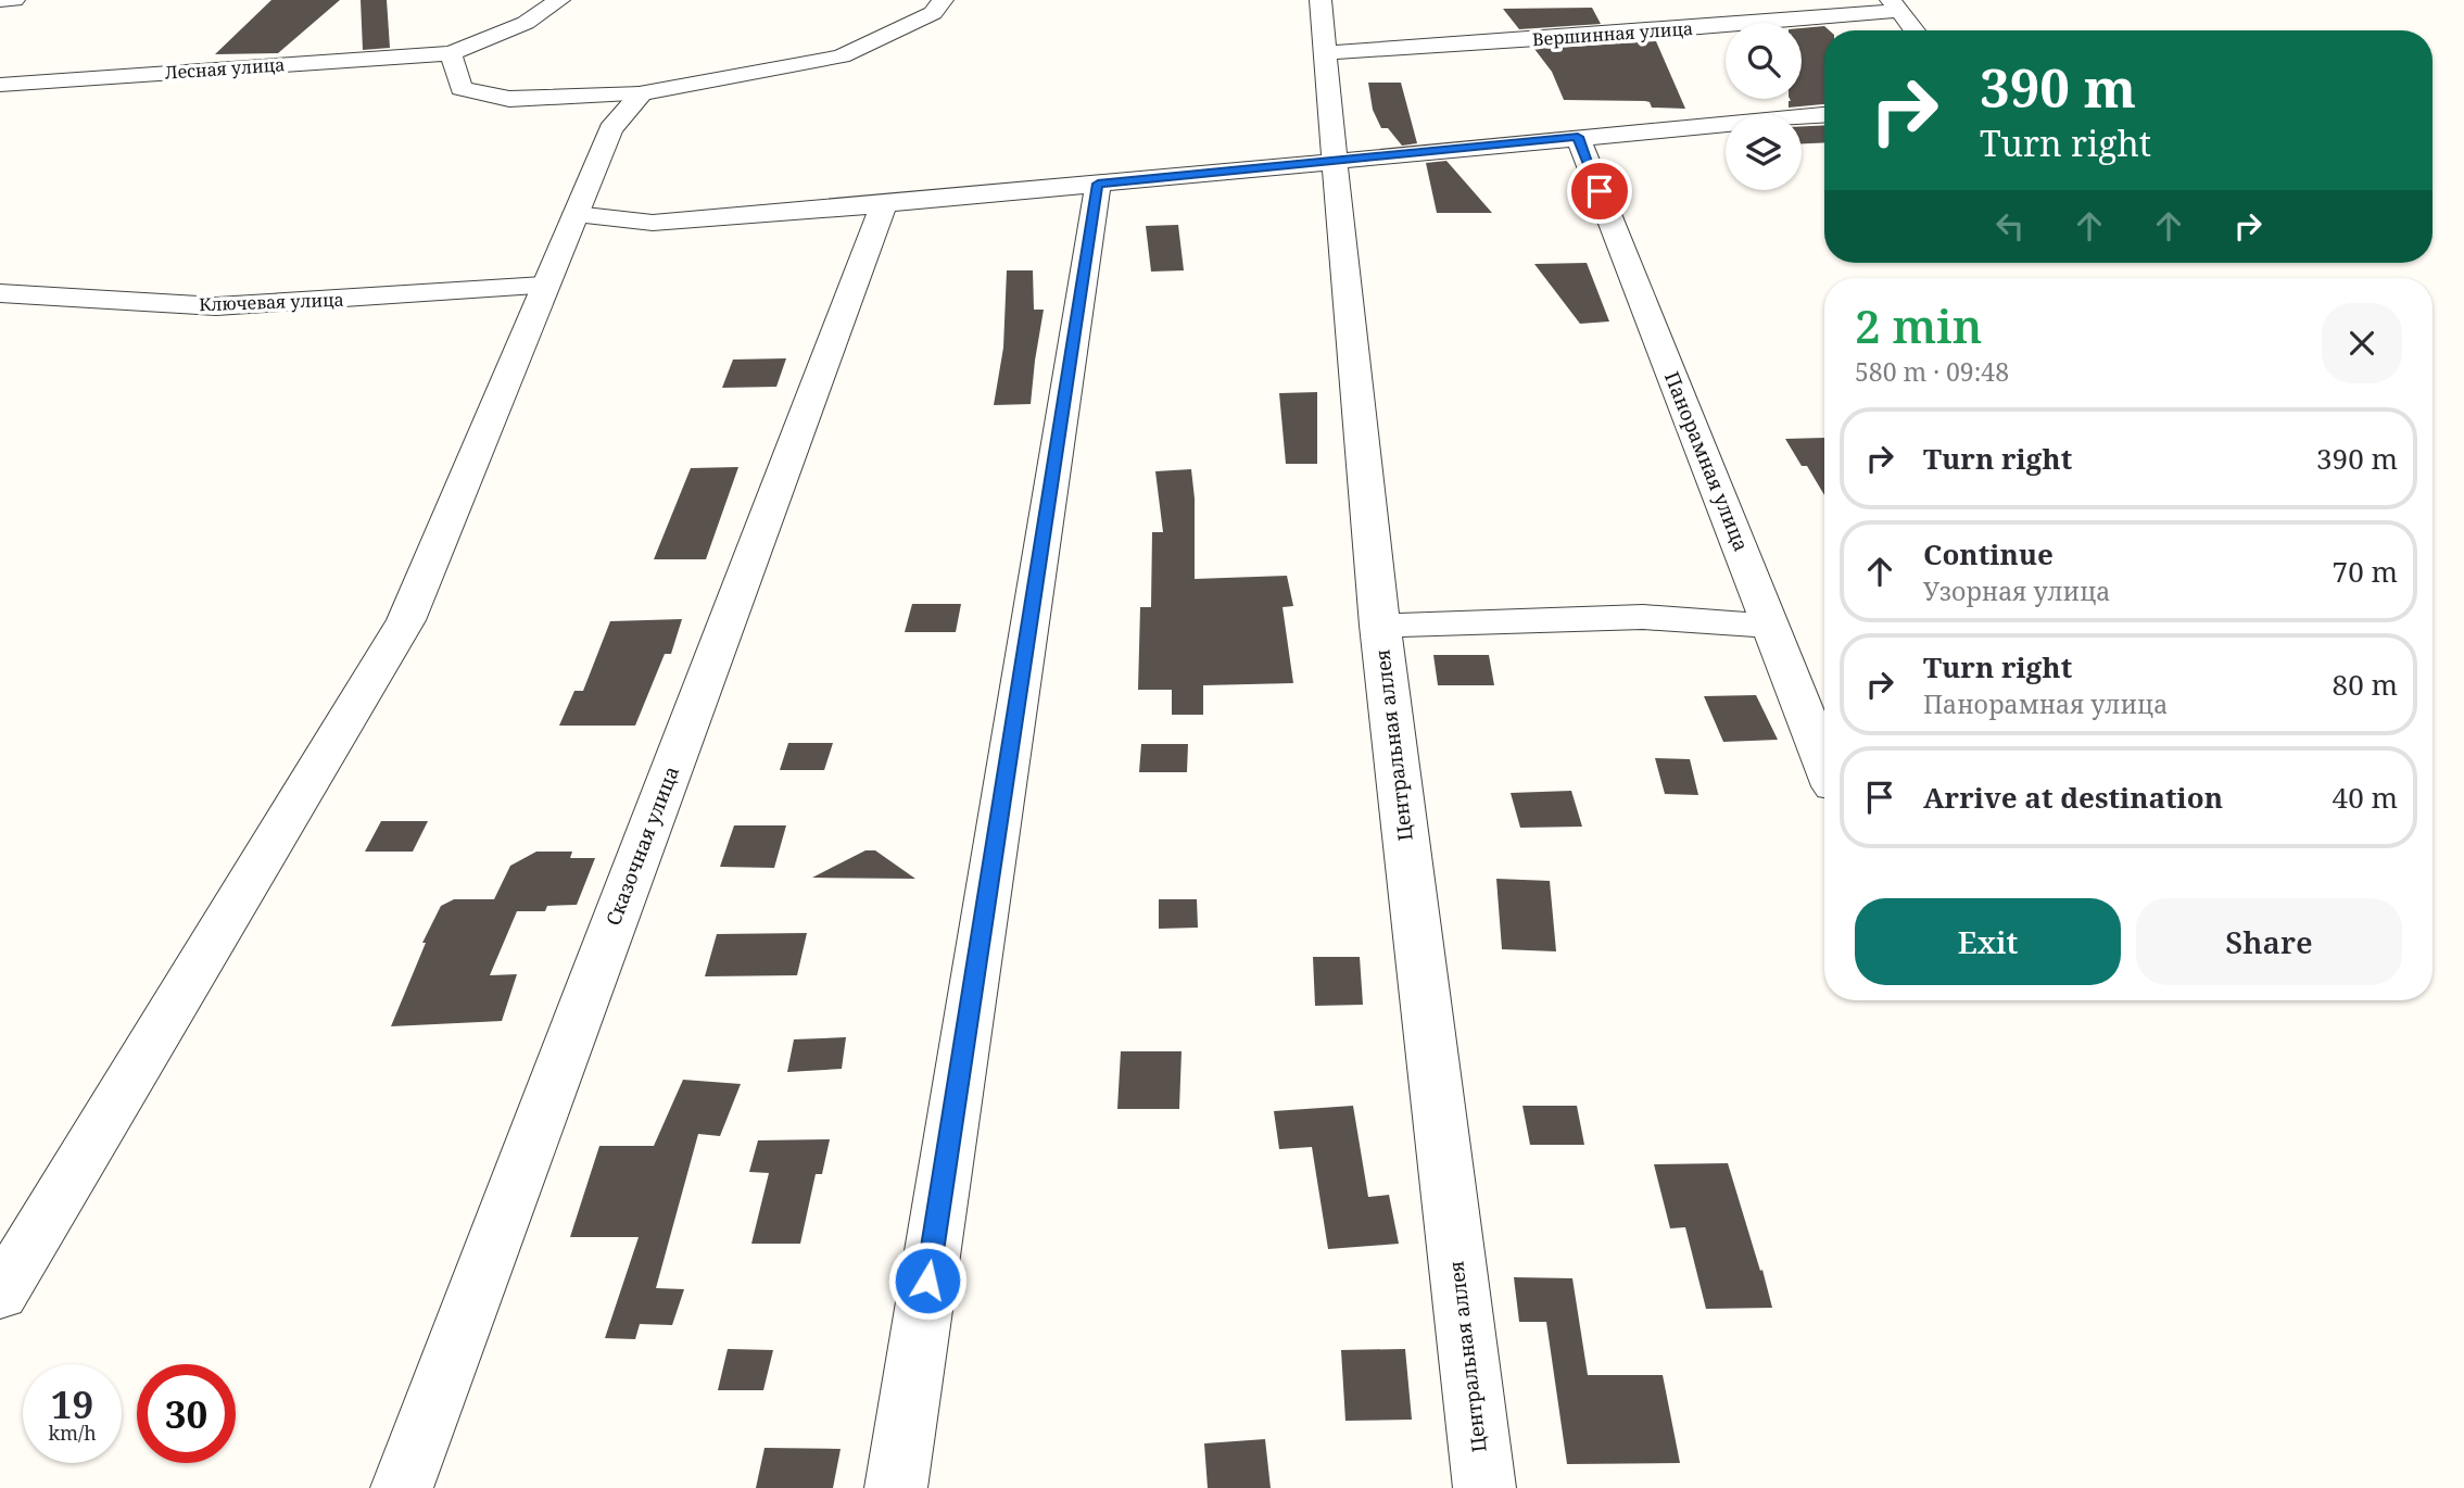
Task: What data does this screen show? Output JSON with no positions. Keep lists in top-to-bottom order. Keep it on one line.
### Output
{"streets":{"street":["Вершинная улица","Лесная улица","Ключевая улица","Панорамная улица","Центральная аллея","Сказочная улица"]},"crossings":[["Вершинная улица","Центральная аллея"]],"page":{"turn":["390 m","Turn right"],"heading":["2 min","580 m · 09:48"],"list":[{"name":"Turn right","value":"390 m"},{"name":"Continue","note":"Узорная улица","value":"70 m"},{"name":"Turn right","note":"Панорамная улица","value":"80 m"},{"name":"Arrive at destination","value":"40 m"}],"buttons":["Exit","Share"],"speed":"19 km/h","limit":"30"}}
